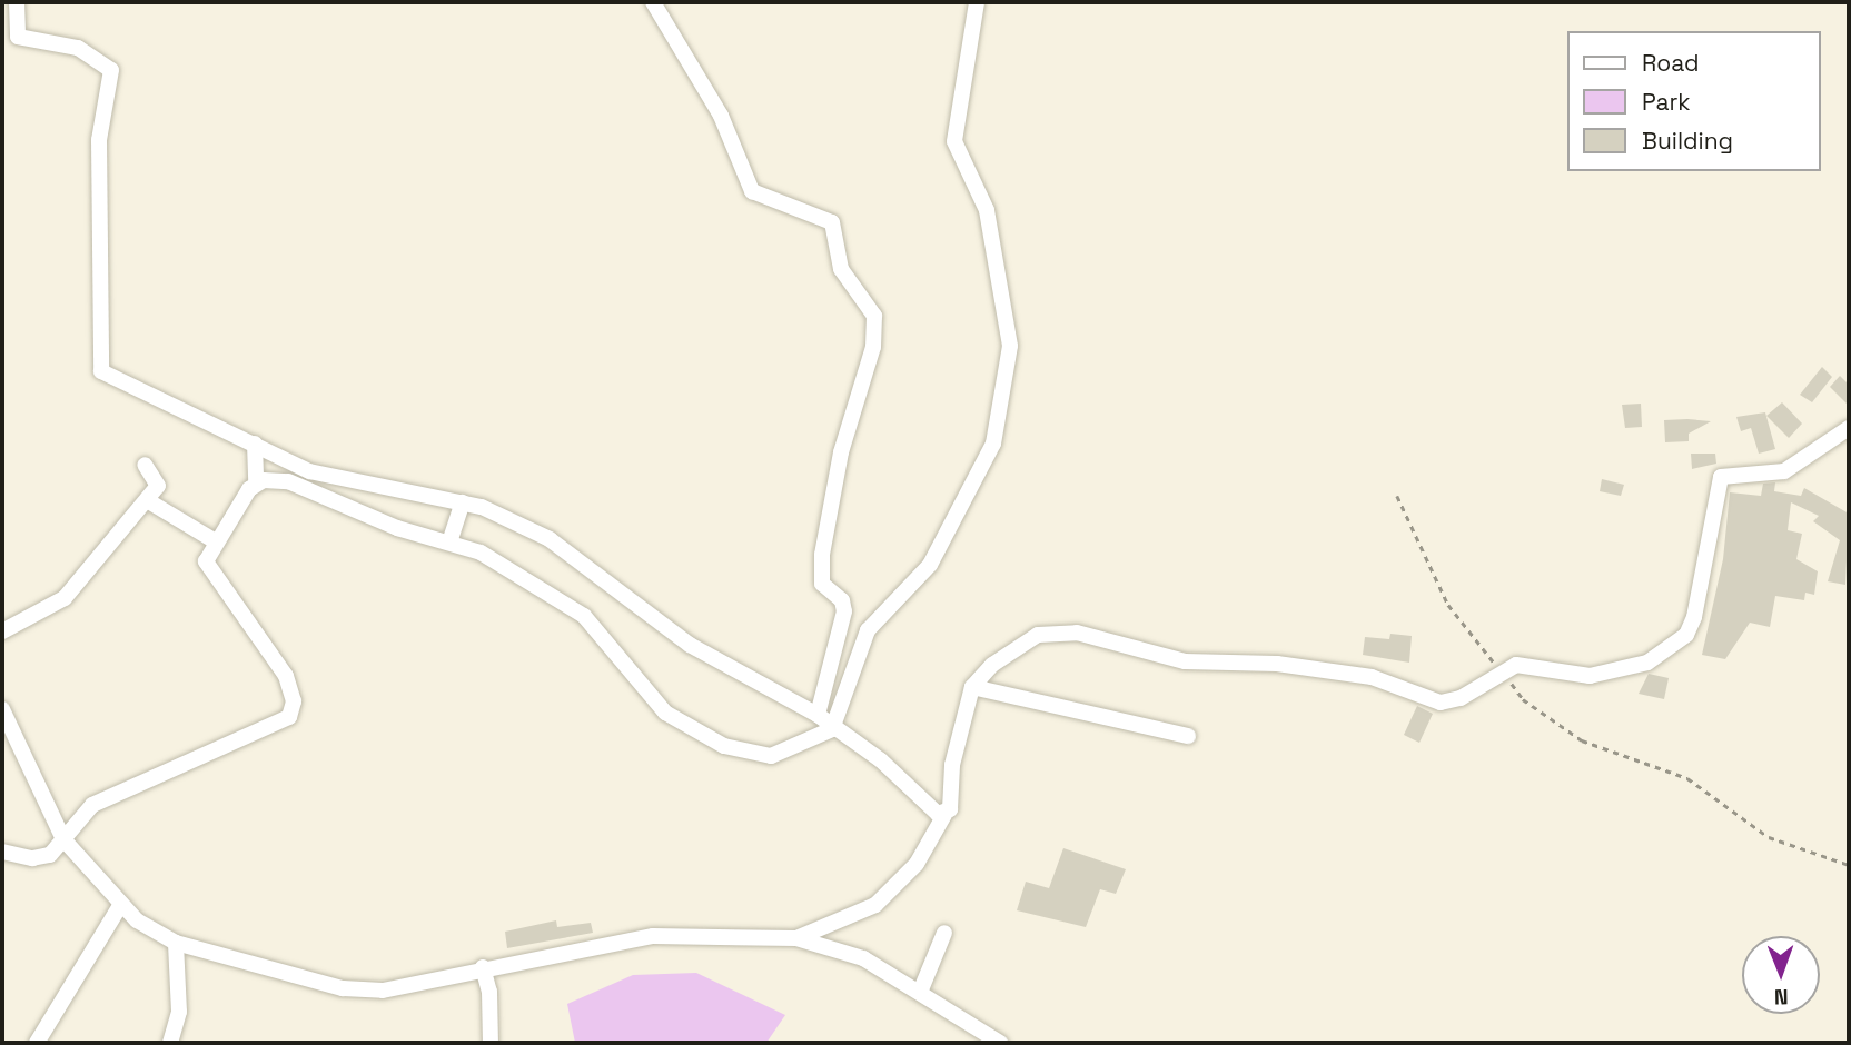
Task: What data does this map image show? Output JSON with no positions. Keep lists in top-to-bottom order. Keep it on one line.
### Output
{"legend":["Road","Park","Building"],"north":"bottom"}
